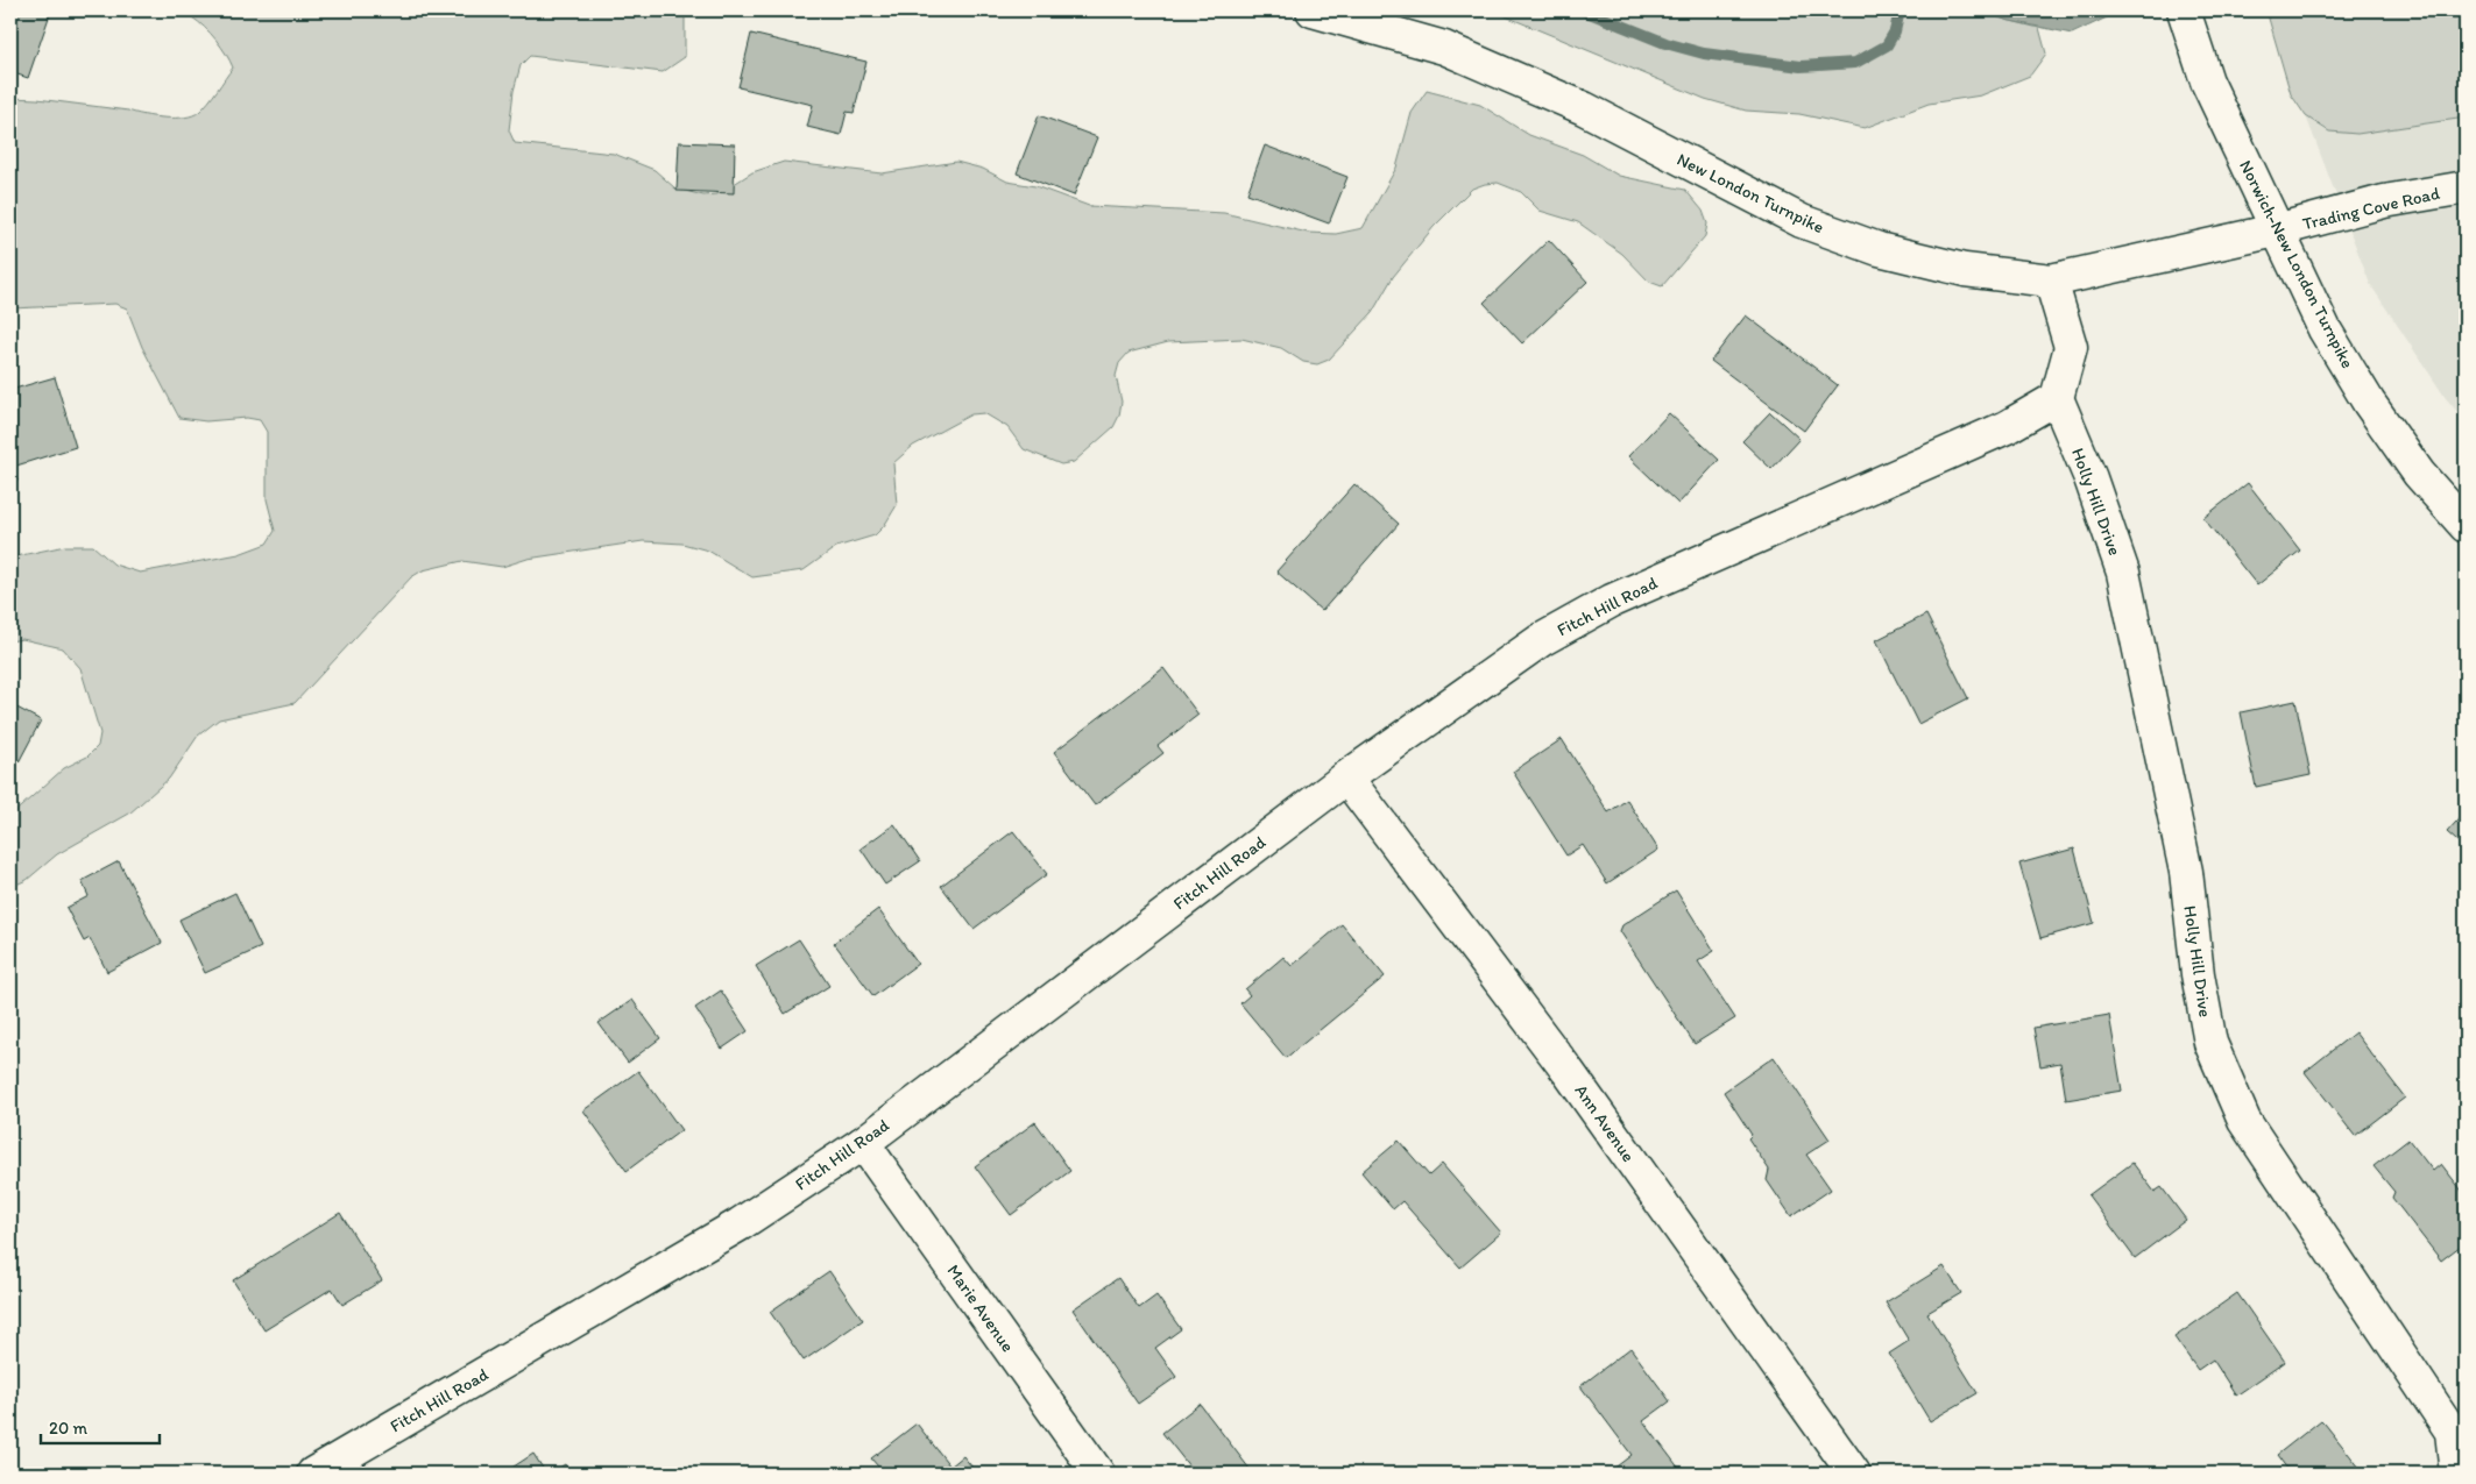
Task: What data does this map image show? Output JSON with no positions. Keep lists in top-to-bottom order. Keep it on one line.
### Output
{"streets":{"street":["New London Turnpike","Trading Cove Road","Norwich-New London Turnpike","Holly Hill Drive","Fitch Hill Road","Ann Avenue","Marie Avenue"]},"crossings":[["New London Turnpike","Trading Cove Road"],["New London Turnpike","Norwich-New London Turnpike"],["Trading Cove Road","Norwich-New London Turnpike"],["Holly Hill Drive","Fitch Hill Road"],["Fitch Hill Road","Ann Avenue"],["Fitch Hill Road","Marie Avenue"]],"scale_bar":"20 m"}
